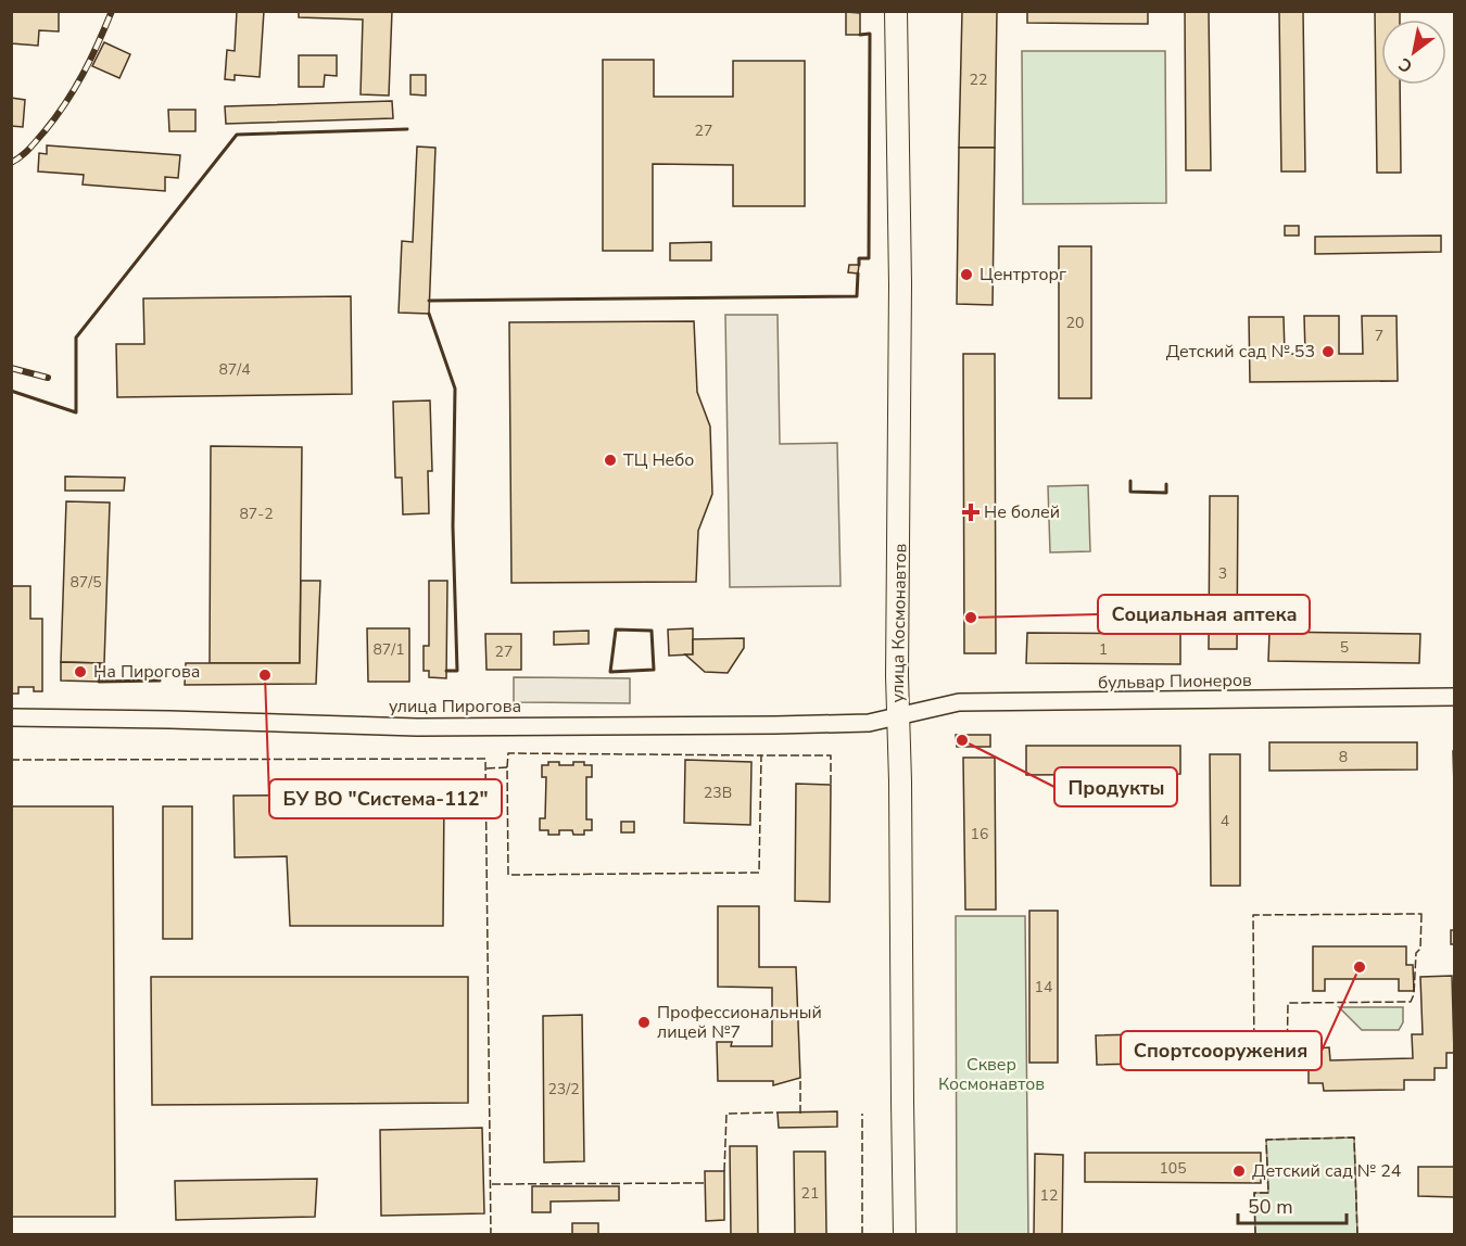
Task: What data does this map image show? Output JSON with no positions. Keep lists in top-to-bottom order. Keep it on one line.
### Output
{"streets":{"main road":["улица Космонавтов"],"street":["бульвар Пионеров","улица Пирогова"]},"crossings":[["улица Космонавтов","бульвар Пионеров"],["улица Космонавтов","улица Пирогова"],["бульвар Пионеров","улица Пирогова"]],"parks":["Сквер Космонавтов"],"places":{"other":["Центрторг","Детский сад № 53","ТЦ Небо","Социальная аптека","На Пирогова","БУ ВО \"Система-112\"","Продукты","Спортсооружения","Профессиональный лицей №7","Детский сад № 24"],"health":["Не болей"]},"house_numbers":["22","27","20","7","87/4","87-2","3","87/5","5","87/1","1","27","8","23В","4","16","14","23/2","105","21","12"],"scale_bar":"50 m","north":"bottom left"}
